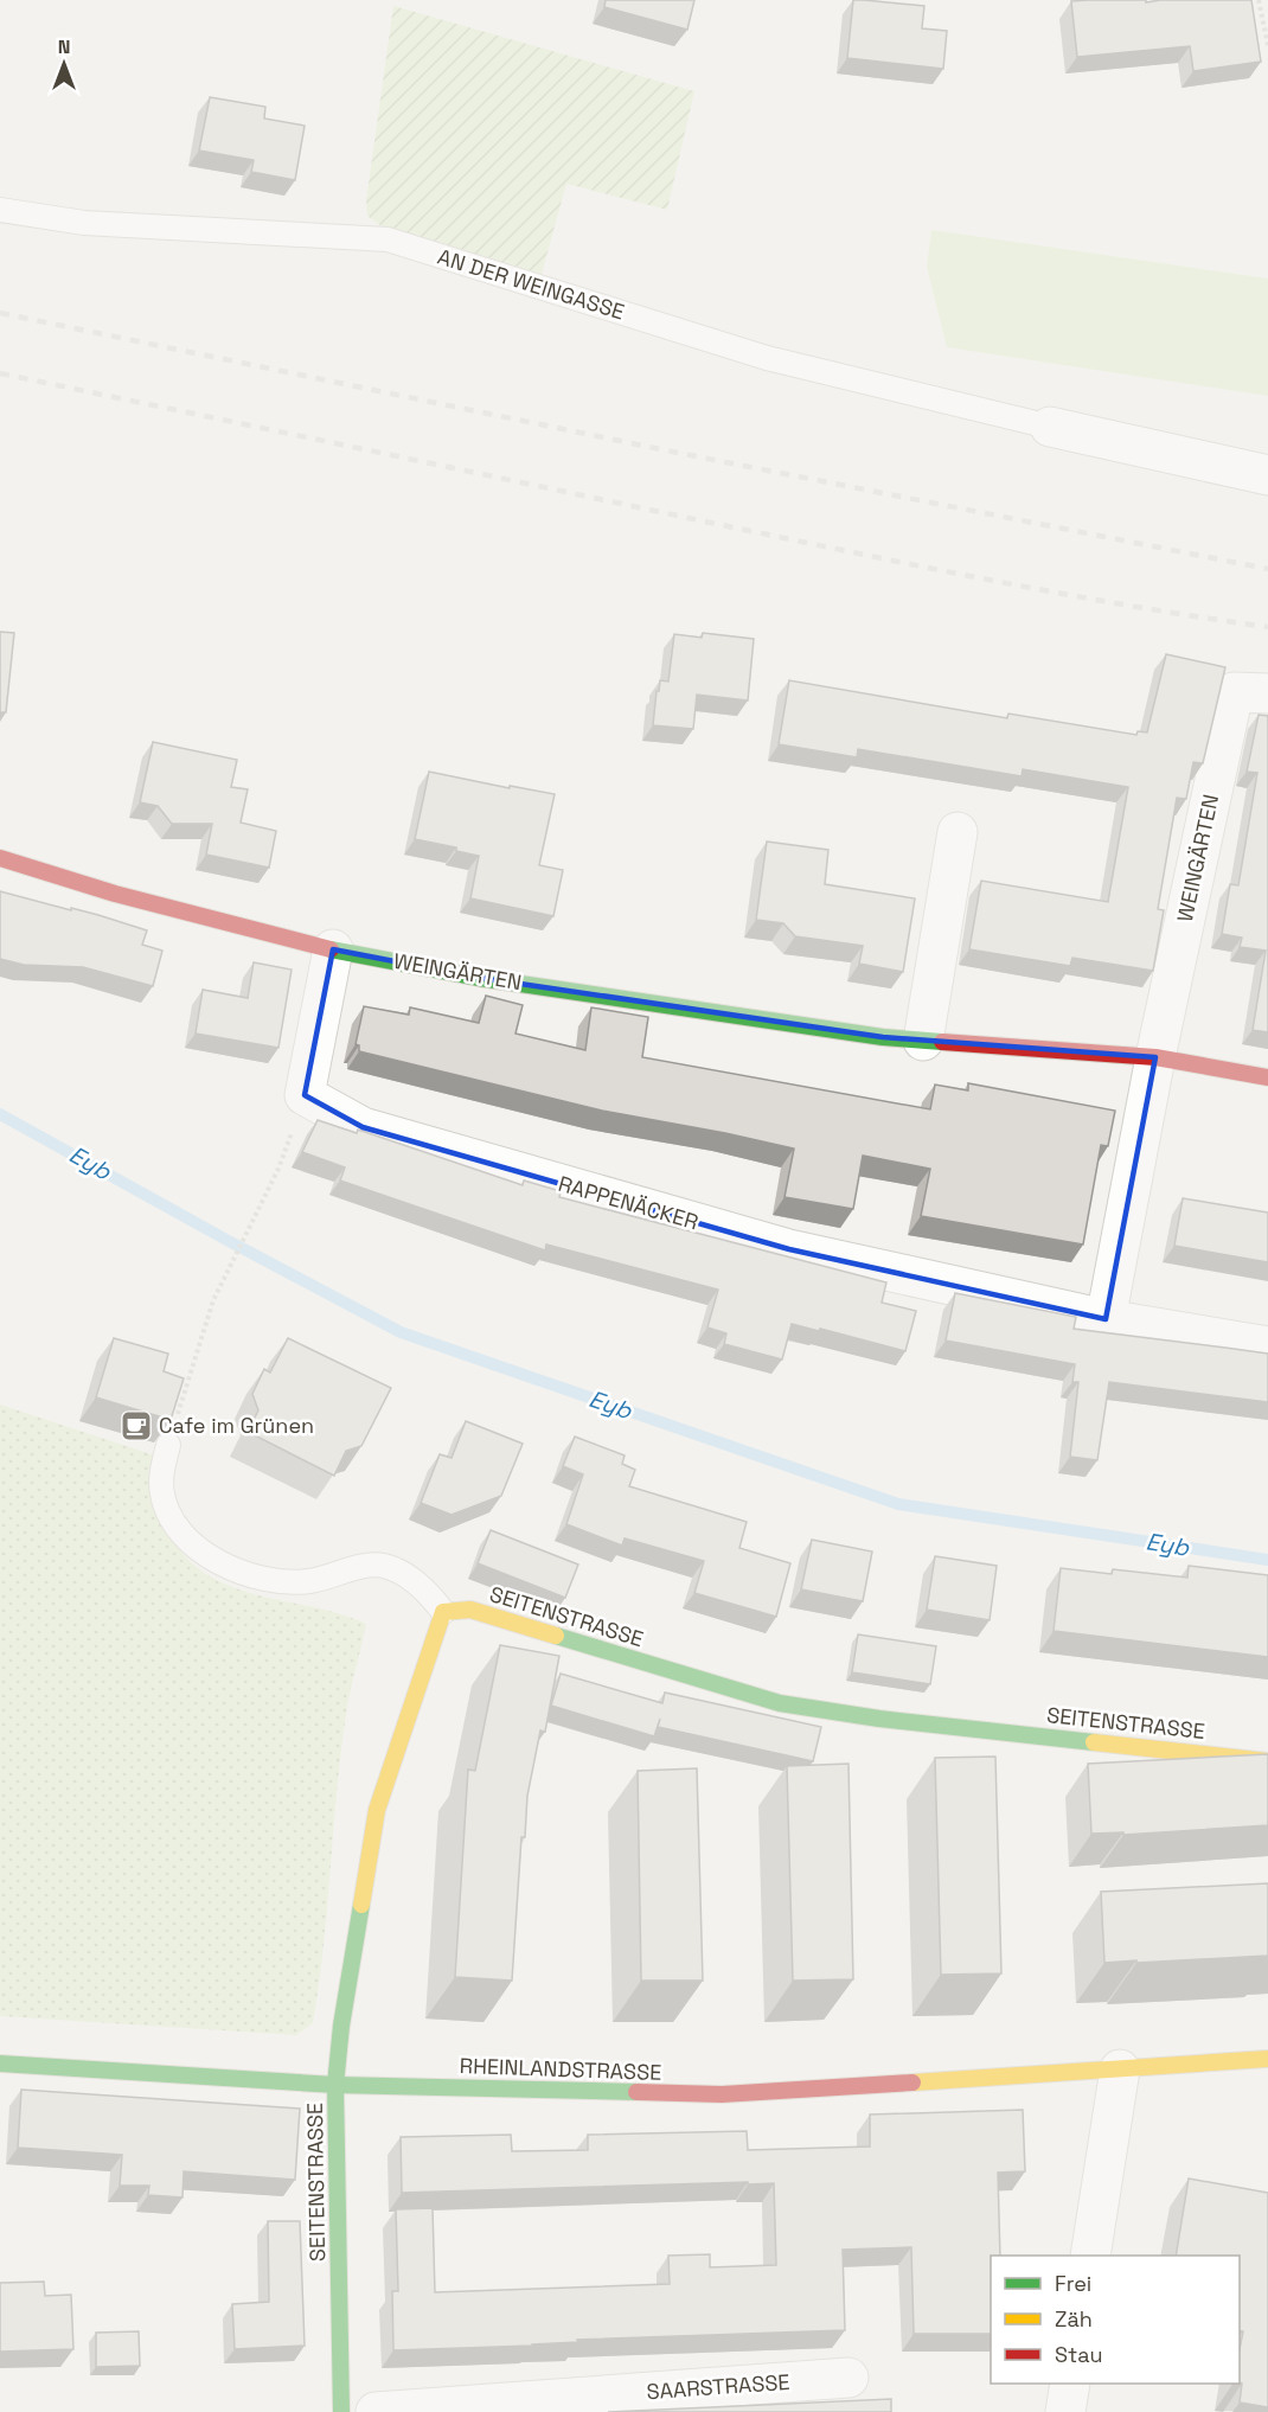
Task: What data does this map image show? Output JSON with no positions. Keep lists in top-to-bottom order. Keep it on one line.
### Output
{"streets":{"street":["WEINGÄRTEN","RAPPENÄCKER","SEITENSTRASSE","RHEINLANDSTRASSE","SAARSTRASSE"],"lane":["AN DER WEINGASSE"]},"crossings":[["WEINGÄRTEN","RAPPENÄCKER"],["SEITENSTRASSE","RHEINLANDSTRASSE"]],"water":["Eyb"],"places":{"cafe":["Cafe im Grünen"]},"legend":["Frei","Zäh","Stau"],"north":"top"}
